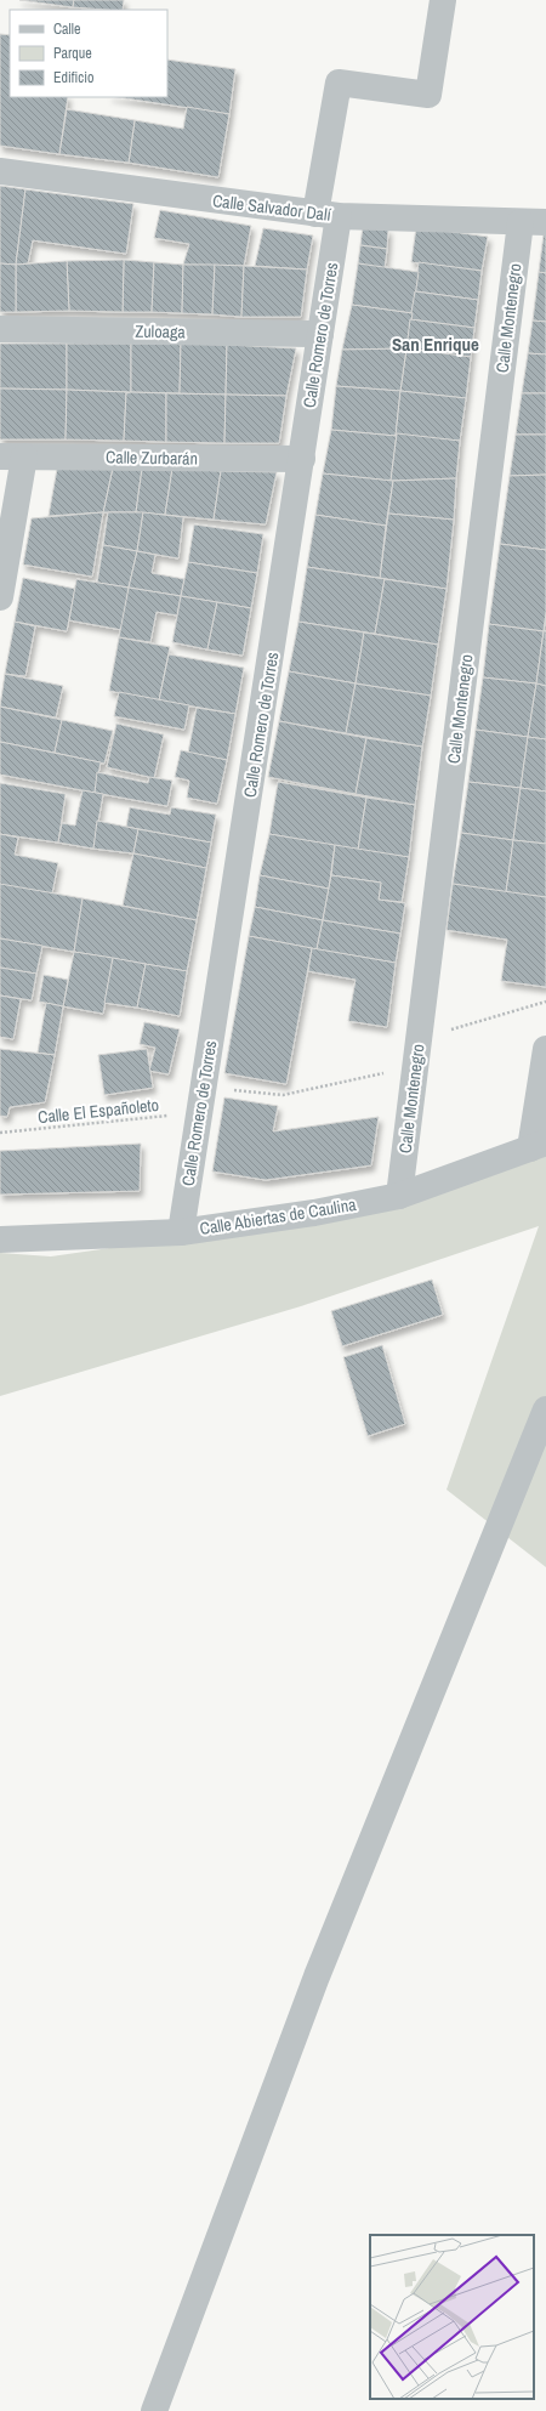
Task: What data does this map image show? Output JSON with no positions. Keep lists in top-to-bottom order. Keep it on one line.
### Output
{"streets":{"street":["Calle Salvador Dalí","Calle Montenegro","Zuloaga","Calle Romero de Torres","Calle Zurbarán","Calle Abiertas de Caulina"],"path":["Calle El Españoleto"]},"crossings":[["Calle Salvador Dalí","Calle Montenegro"],["Calle Salvador Dalí","Calle Romero de Torres"],["Calle Montenegro","Calle El Españoleto"],["Calle Montenegro","Calle Abiertas de Caulina"],["Zuloaga","Calle Romero de Torres"],["Calle Romero de Torres","Calle Zurbarán"],["Calle Romero de Torres","Calle El Españoleto"],["Calle Romero de Torres","Calle Abiertas de Caulina"]],"districts":["San Enrique"],"legend":["Calle","Parque","Edificio"]}
